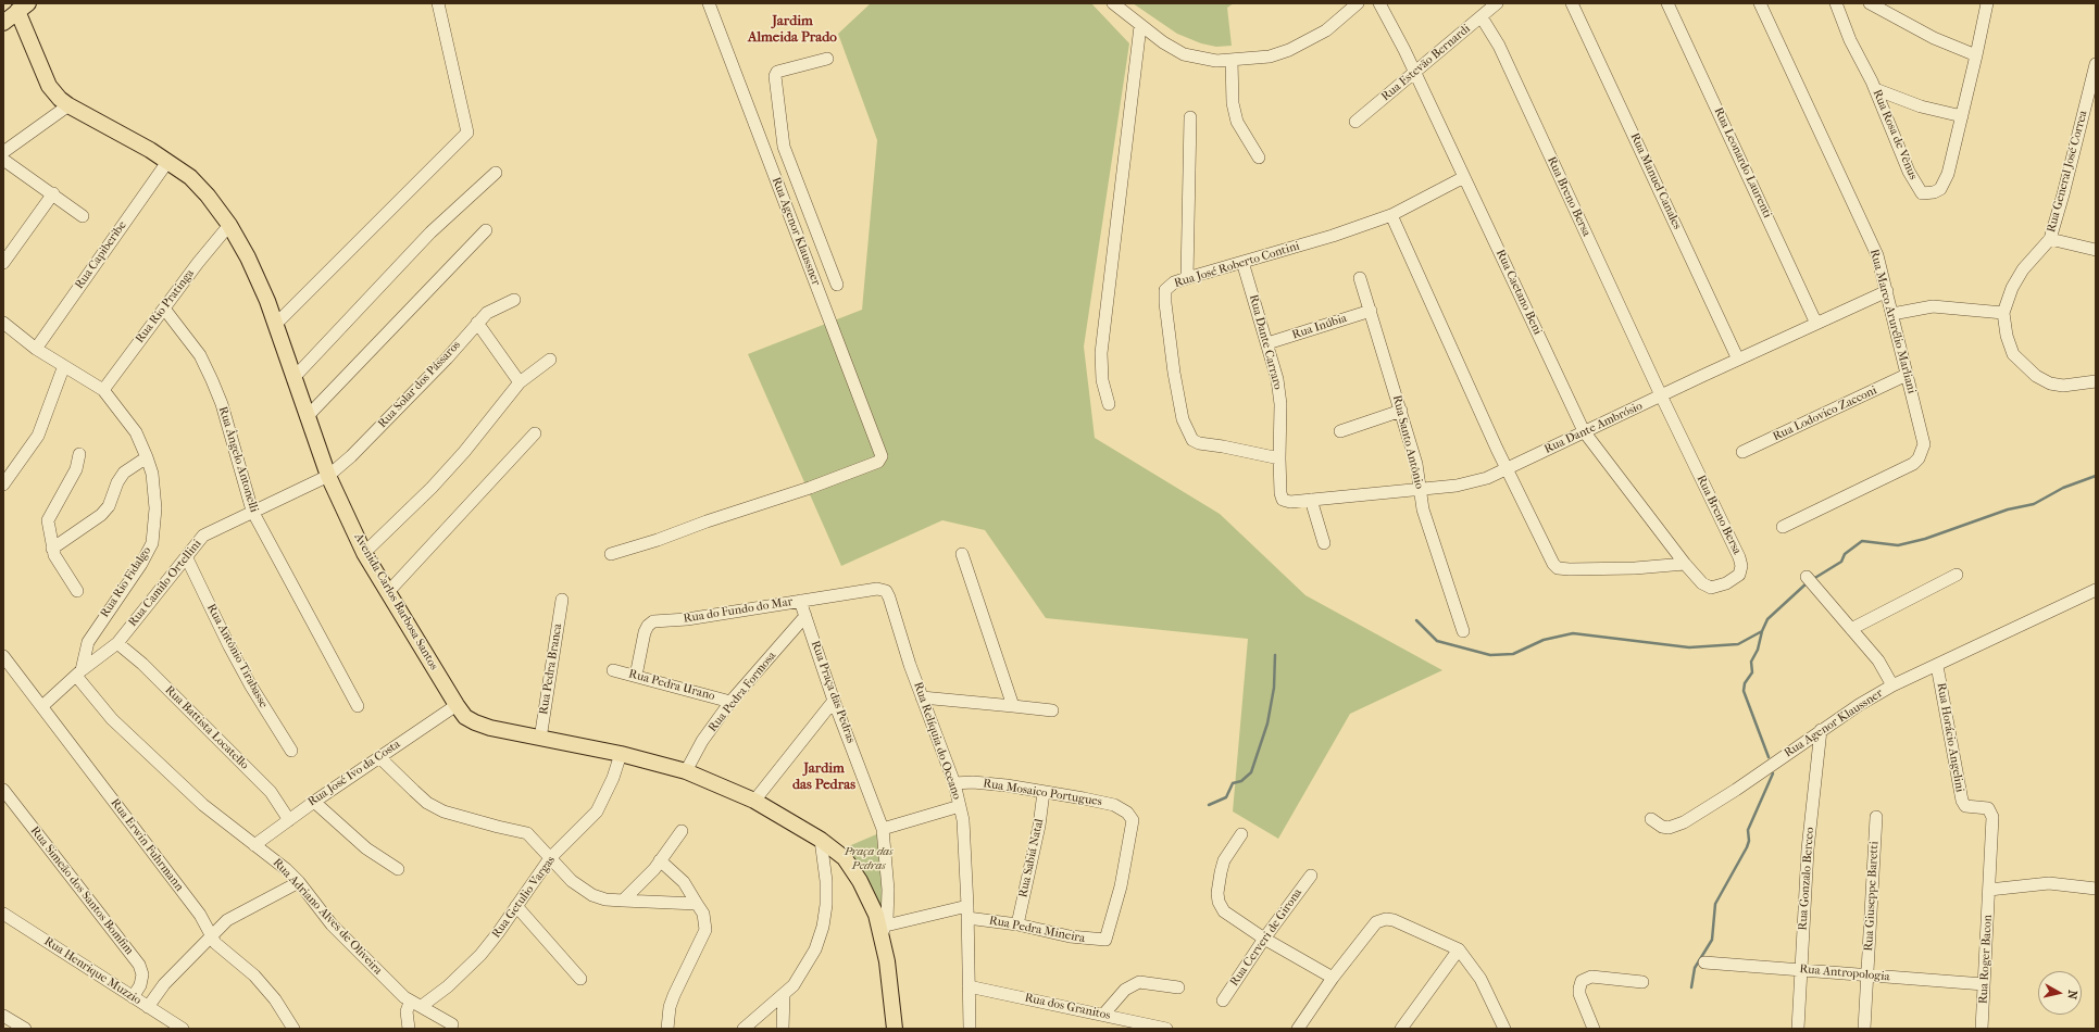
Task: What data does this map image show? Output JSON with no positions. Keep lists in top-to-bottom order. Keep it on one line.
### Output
{"streets":{"main road":["Avenida Carlos Barbosa Santos"],"street":["Rua Estevão Bernardi","Rua Rosa de Vênus","Rua Leonardo Laurenti","Rua General José Correa","Rua Manuel Canales","Rua Breno Bersa","Rua Agenor Klaussner","Rua Capiberibe","Rua José Roberto Contini","Rua Caetano Beni","Rua Rio Pratinga","Rua Marco Arurélio Marliani","Rua Inúbia","Rua Dante Carraro","Rua Solar dos Pássaros","Rua Lodovico Zacconi","Rua Dante Ambrósio","Rua Santo Antônio","Rua Ângelo Antonelli","Rua Rio Fidalgo","Rua Camilo Ortellini","Rua do Fundo do Mar","Rua Antônio Tirabasse","Rua Pedra Branca","Rua Pedra Urano","Rua Pedra Formosa","Rua Praça das Pedras","Rua Battista Locatello","Rua Horácio Angelini","Rua Relíquia do Oceano","Rua José Ivo da Costa","Rua Mosaico Portugues","Rua Erwin Fuhrmann","Rua Sabiá Natal","Rua Gonzalo Berceo","Rua Simeão dos Santos Bomfim","Rua Giuseppe Baretti","Rua Getulio Vargas","Rua Adriano Alves de Oliveira","Rua Pedra Mineira","Rua Cerveri de Girona","Rua Roger Bacon","Rua Henrique Muzzio","Rua Antropologia","Rua dos Granitos"]},"crossings":[["Rua Estevão Bernardi","Rua Breno Bersa"],["Rua Estevão Bernardi","Rua Caetano Beni"],["Rua Leonardo Laurenti","Rua Dante Ambrósio"],["Rua Manuel Canales","Rua Dante Ambrósio"],["Rua Breno Bersa","Rua Caetano Beni"],["Rua Breno Bersa","Rua Dante Ambrósio"],["Rua Agenor Klaussner","Rua Horácio Angelini"],["Rua Agenor Klaussner","Rua Gonzalo Berceo"],["Rua Capiberibe","Rua Rio Fidalgo"],["Rua Capiberibe","Avenida Carlos Barbosa Santos"],["Rua José Roberto Contini","Rua Dante Carraro"],["Rua Caetano Beni","Rua Dante Ambrósio"],["Rua Rio Pratinga","Rua Ângelo Antonelli"],["Rua Rio Pratinga","Rua Rio Fidalgo"],["Rua Rio Pratinga","Avenida Carlos Barbosa Santos"],["Rua Marco Arurélio Marliani","Rua Lodovico Zacconi"],["Rua Marco Arurélio Marliani","Rua Dante Ambrósio"],["Rua Inúbia","Rua Dante Carraro"],["Rua Inúbia","Rua Santo Antônio"],["Rua Dante Carraro","Rua Dante Ambrósio"],["Rua Solar dos Pássaros","Rua Camilo Ortellini"],["Rua Solar dos Pássaros","Avenida Carlos Barbosa Santos"],["Rua Dante Ambrósio","Rua Santo Antônio"],["Rua Ângelo Antonelli","Rua Camilo Ortellini"],["Rua Rio Fidalgo","Rua Camilo Ortellini"],["Rua Rio Fidalgo","Rua Adriano Alves de Oliveira"],["Rua Camilo Ortellini","Avenida Carlos Barbosa Santos"],["Rua Camilo Ortellini","Rua Antônio Tirabasse"],["Rua Camilo Ortellini","Rua Battista Locatello"],["Rua Camilo Ortellini","Rua Erwin Fuhrmann"],["Rua Camilo Ortellini","Rua Adriano Alves de Oliveira"],["Avenida Carlos Barbosa Santos","Rua Pedra Branca"],["Avenida Carlos Barbosa Santos","Rua Pedra Formosa"],["Avenida Carlos Barbosa Santos","Rua Praça das Pedras"],["Avenida Carlos Barbosa Santos","Rua José Ivo da Costa"],["Avenida Carlos Barbosa Santos","Rua Getulio Vargas"],["Rua do Fundo do Mar","Rua Pedra Urano"],["Rua do Fundo do Mar","Rua Praça das Pedras"],["Rua do Fundo do Mar","Rua Relíquia do Oceano"],["Rua Pedra Urano","Rua Pedra Formosa"],["Rua Pedra Formosa","Rua Praça das Pedras"],["Rua Battista Locatello","Rua José Ivo da Costa"],["Rua Horácio Angelini","Rua Roger Bacon"],["Rua Relíquia do Oceano","Rua Mosaico Portugues"],["Rua Relíquia do Oceano","Rua Pedra Mineira"],["Rua Relíquia do Oceano","Rua dos Granitos"],["Rua José Ivo da Costa","Rua Adriano Alves de Oliveira"],["Rua Mosaico Portugues","Rua Sabiá Natal"],["Rua Mosaico Portugues","Rua Pedra Mineira"],["Rua Sabiá Natal","Rua Pedra Mineira"],["Rua Gonzalo Berceo","Rua Antropologia"],["Rua Simeão dos Santos Bomfim","Rua Henrique Muzzio"],["Rua Giuseppe Baretti","Rua Antropologia"],["Rua Getulio Vargas","Rua Adriano Alves de Oliveira"],["Rua Roger Bacon","Rua Antropologia"]],"districts":["Jardim Almeida Prado","Jardim das Pedras"],"parks":["Praça das Pedras"],"north":"right"}
